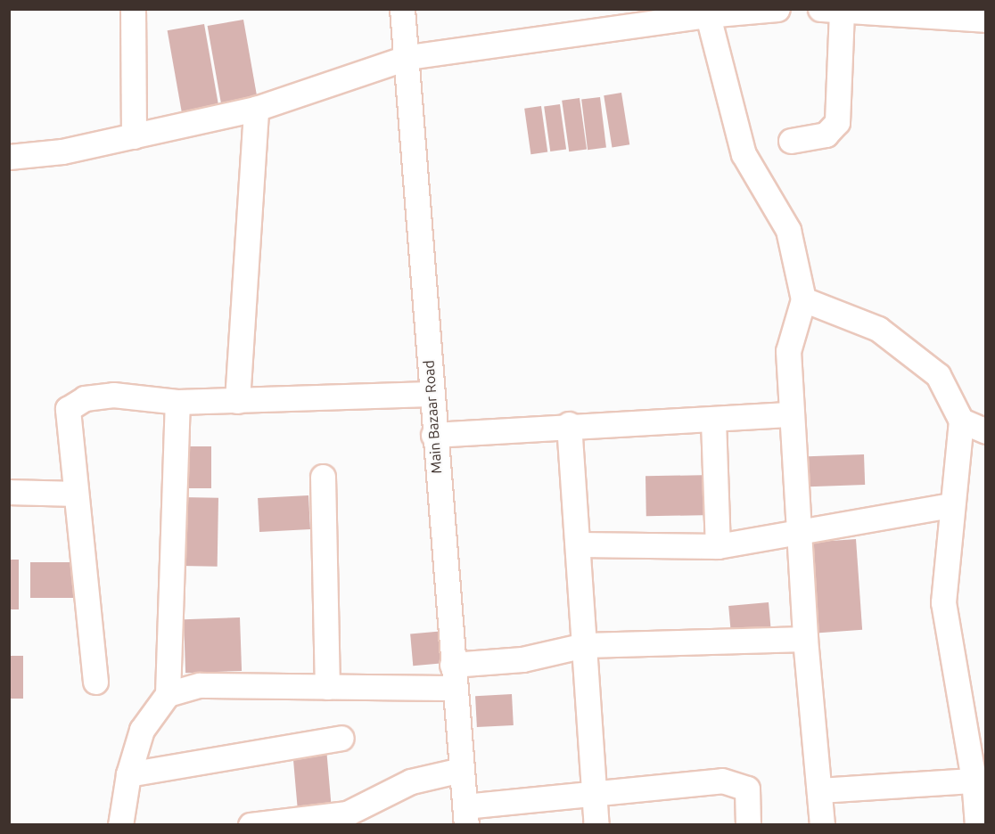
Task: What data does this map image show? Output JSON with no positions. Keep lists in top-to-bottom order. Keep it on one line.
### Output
{"streets":{"street":["Main Bazaar Road"]}}
